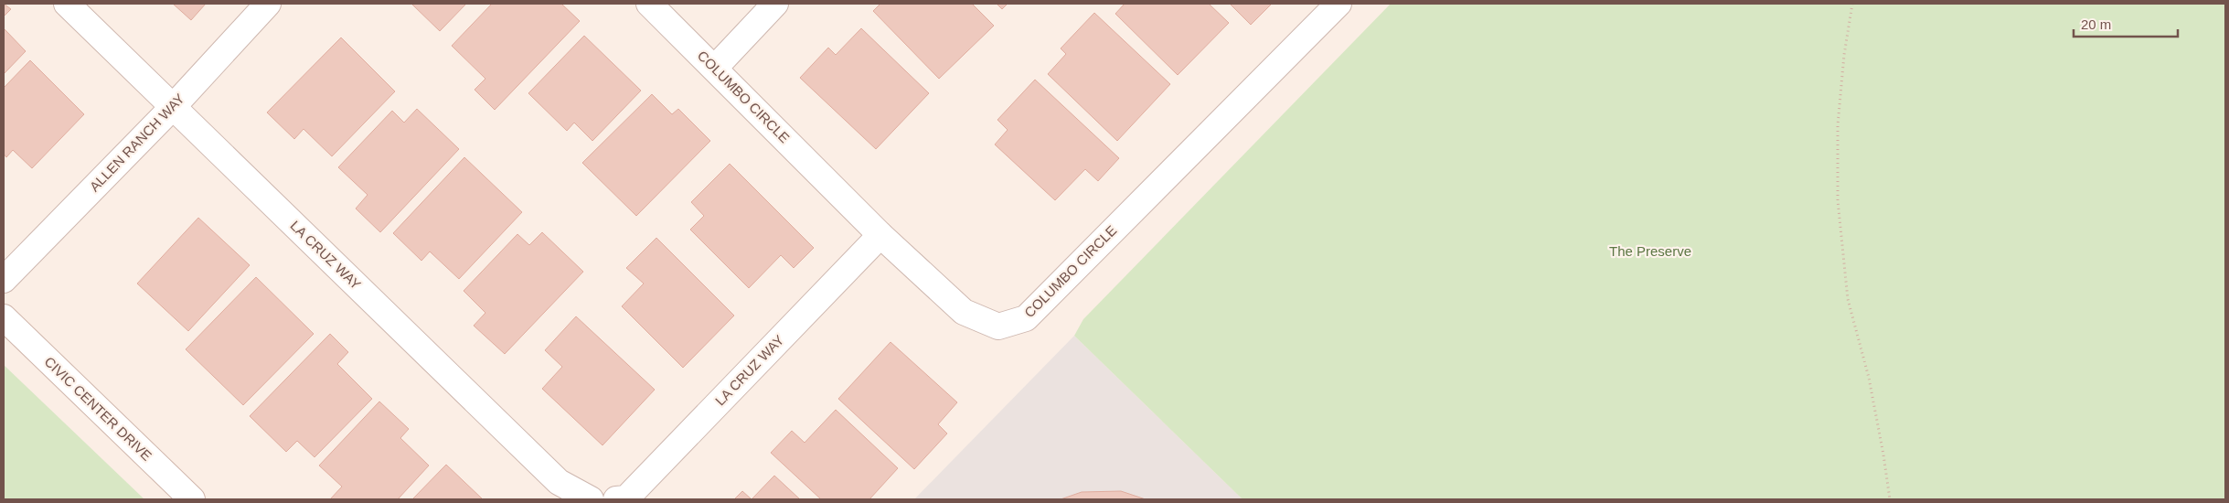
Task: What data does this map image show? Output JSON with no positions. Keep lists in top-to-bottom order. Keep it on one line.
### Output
{"streets":{"street":["COLUMBO CIRCLE","ALLEN RANCH WAY","LA CRUZ WAY","CIVIC CENTER DRIVE"]},"crossings":[["COLUMBO CIRCLE","LA CRUZ WAY"],["ALLEN RANCH WAY","LA CRUZ WAY"]],"parks":["The Preserve"],"scale_bar":"20 m"}
